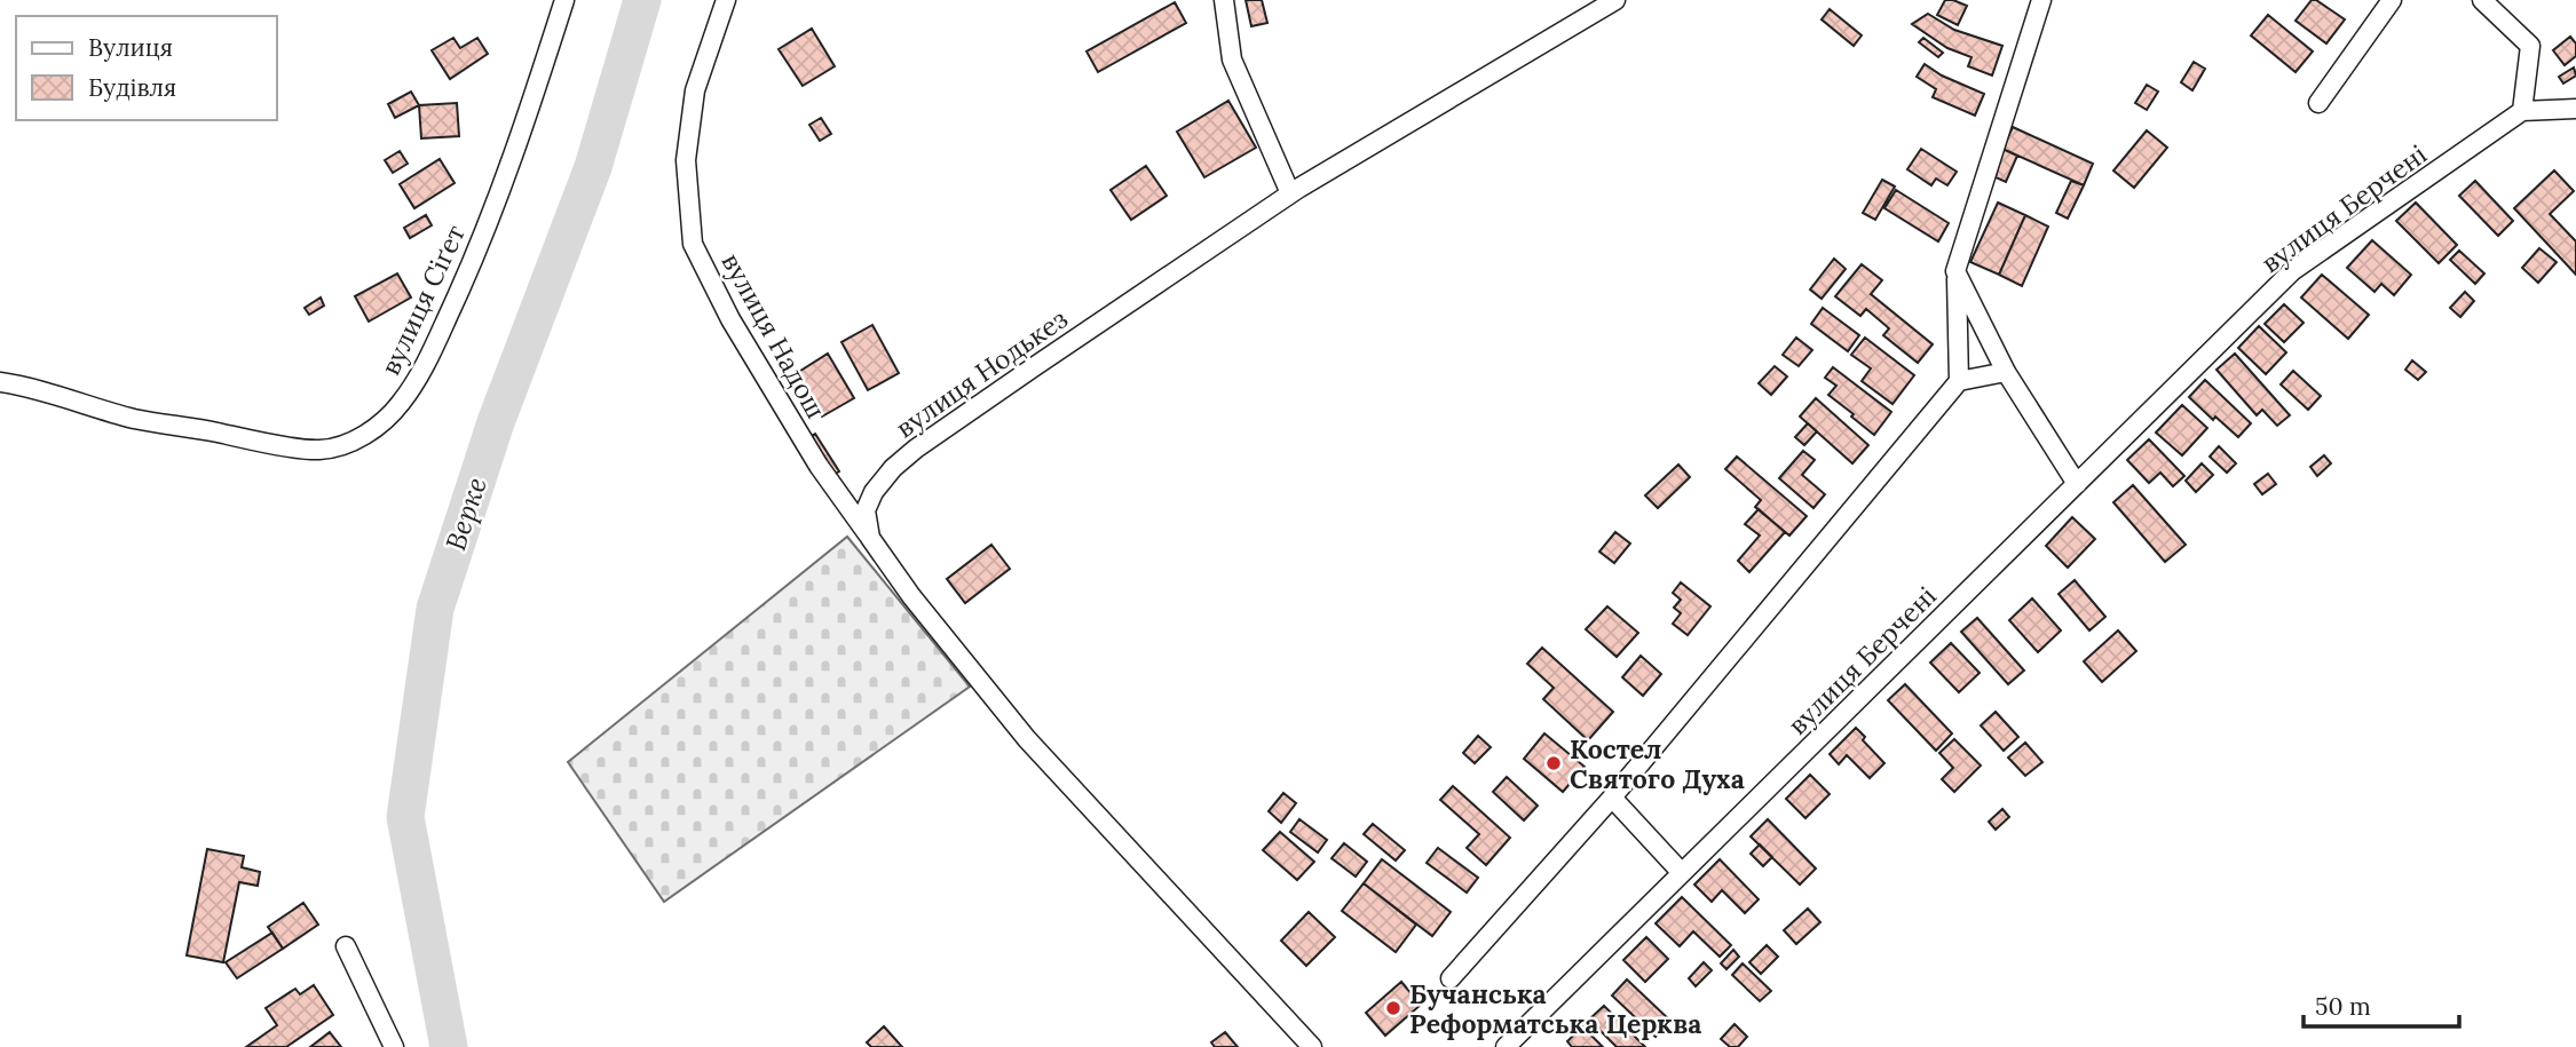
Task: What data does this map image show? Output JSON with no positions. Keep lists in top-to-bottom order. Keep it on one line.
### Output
{"streets":{"street":["вулиця Берчені","вулиця Сіґет","вулиця Надош","вулиця Нодькез"]},"crossings":[["вулиця Надош","вулиця Нодькез"]],"water":["Верке"],"places":["Костел Святого Духа","Бучанська Реформатська Церква"],"legend":["Вулиця","Будівля"],"scale_bar":"50 m"}
